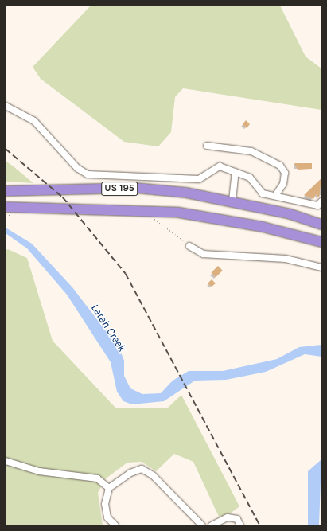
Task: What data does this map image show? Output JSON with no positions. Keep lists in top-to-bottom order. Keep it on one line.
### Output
{"streets":{"highway":["US 195"]},"water":["Latah Creek"]}
